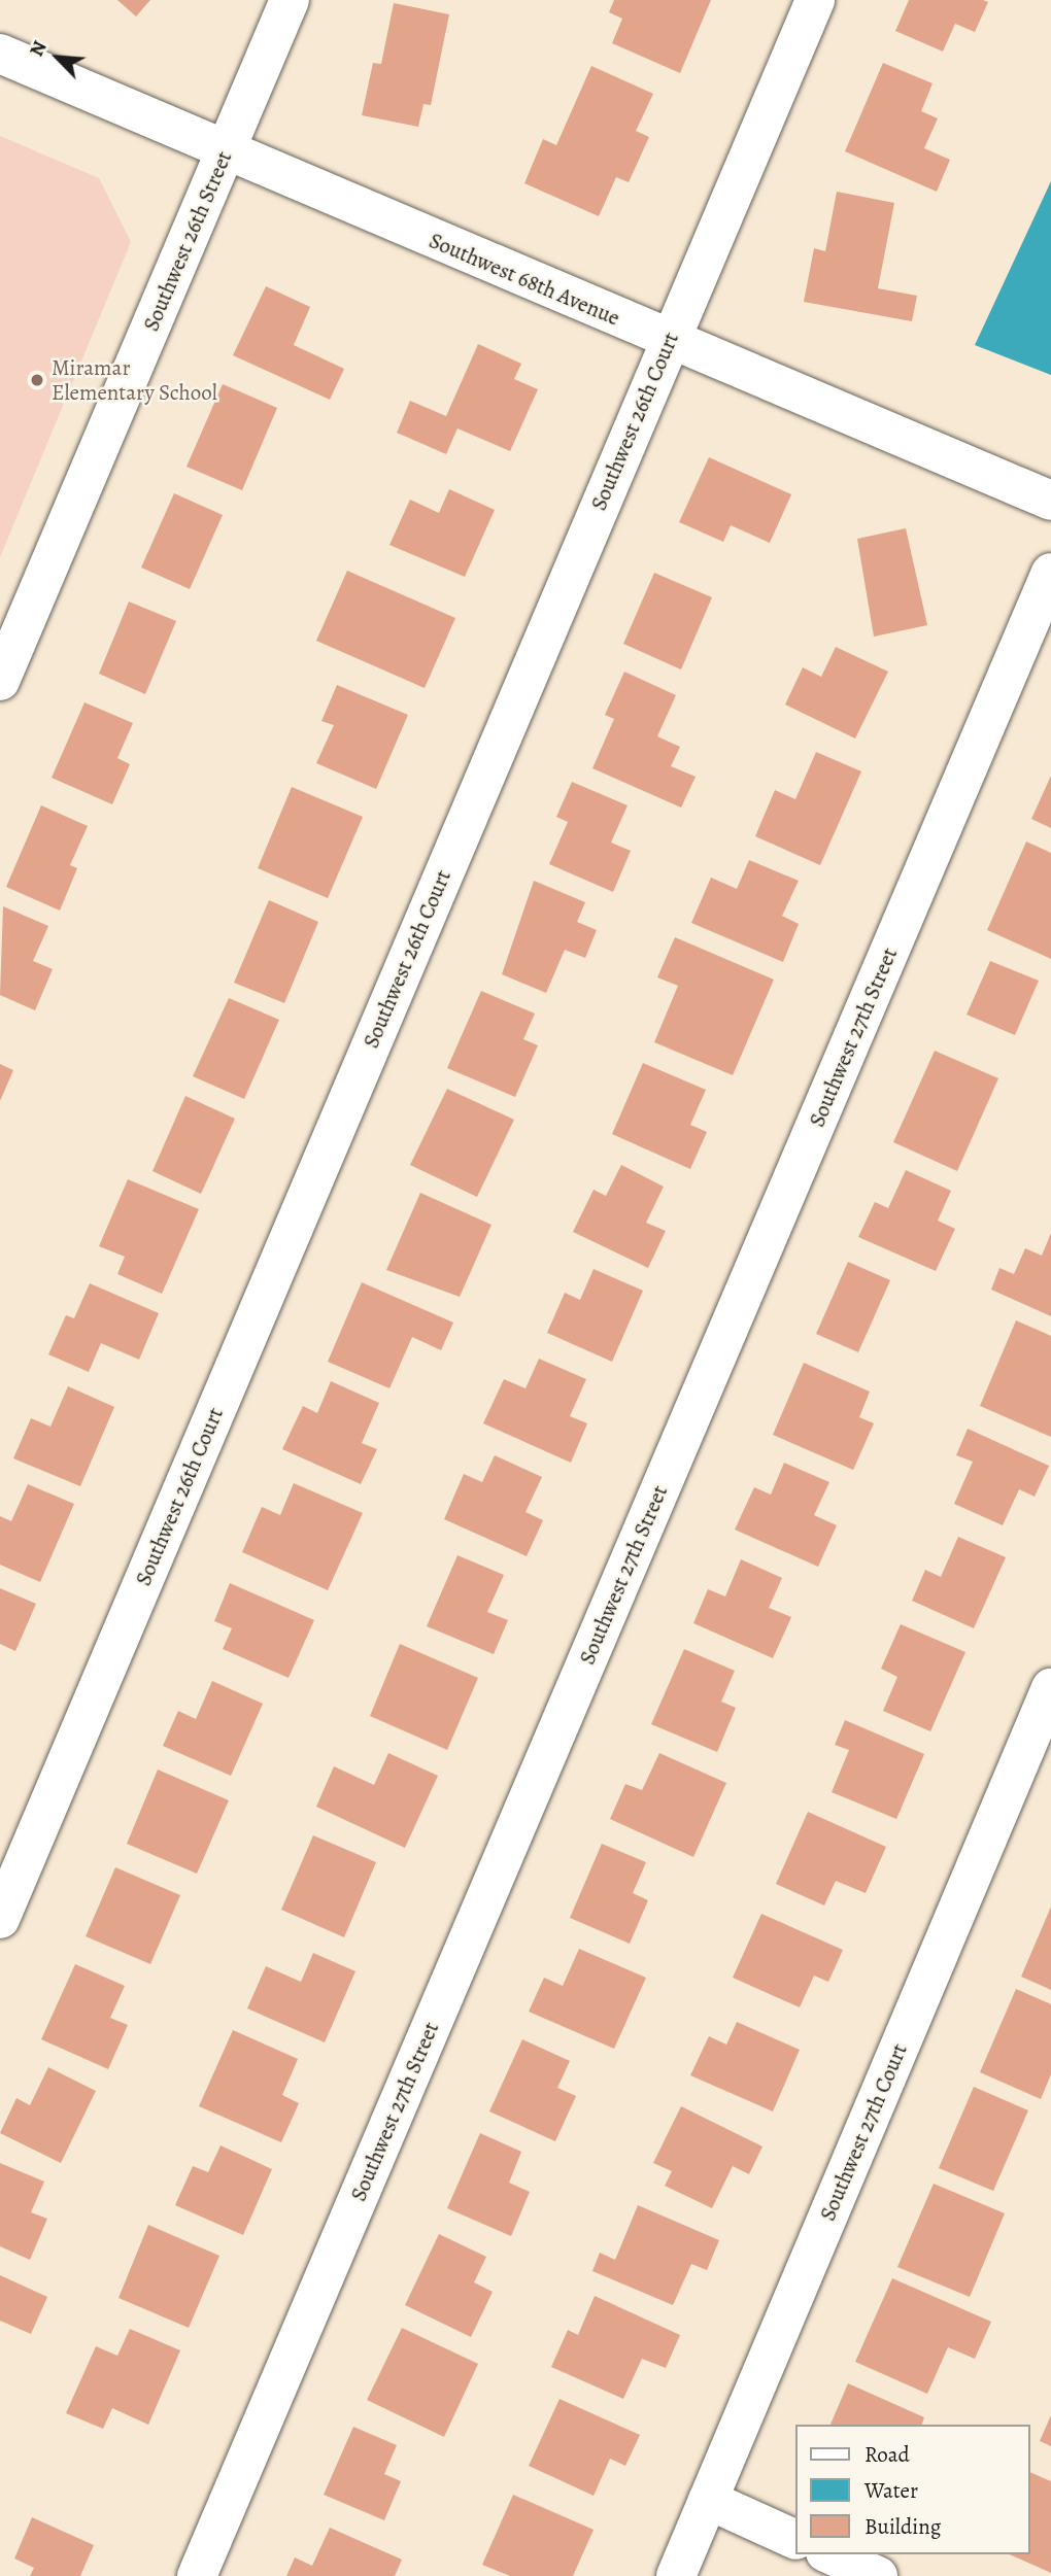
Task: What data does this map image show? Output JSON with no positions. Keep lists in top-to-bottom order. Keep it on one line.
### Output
{"streets":{"street":["Southwest 26th Street","Southwest 68th Avenue","Southwest 26th Court","Southwest 27th Street","Southwest 27th Court"]},"crossings":[["Southwest 26th Street","Southwest 68th Avenue"],["Southwest 68th Avenue","Southwest 26th Court"]],"places":["Miramar Elementary School"],"legend":["Road","Water","Building"],"north":"top left"}
